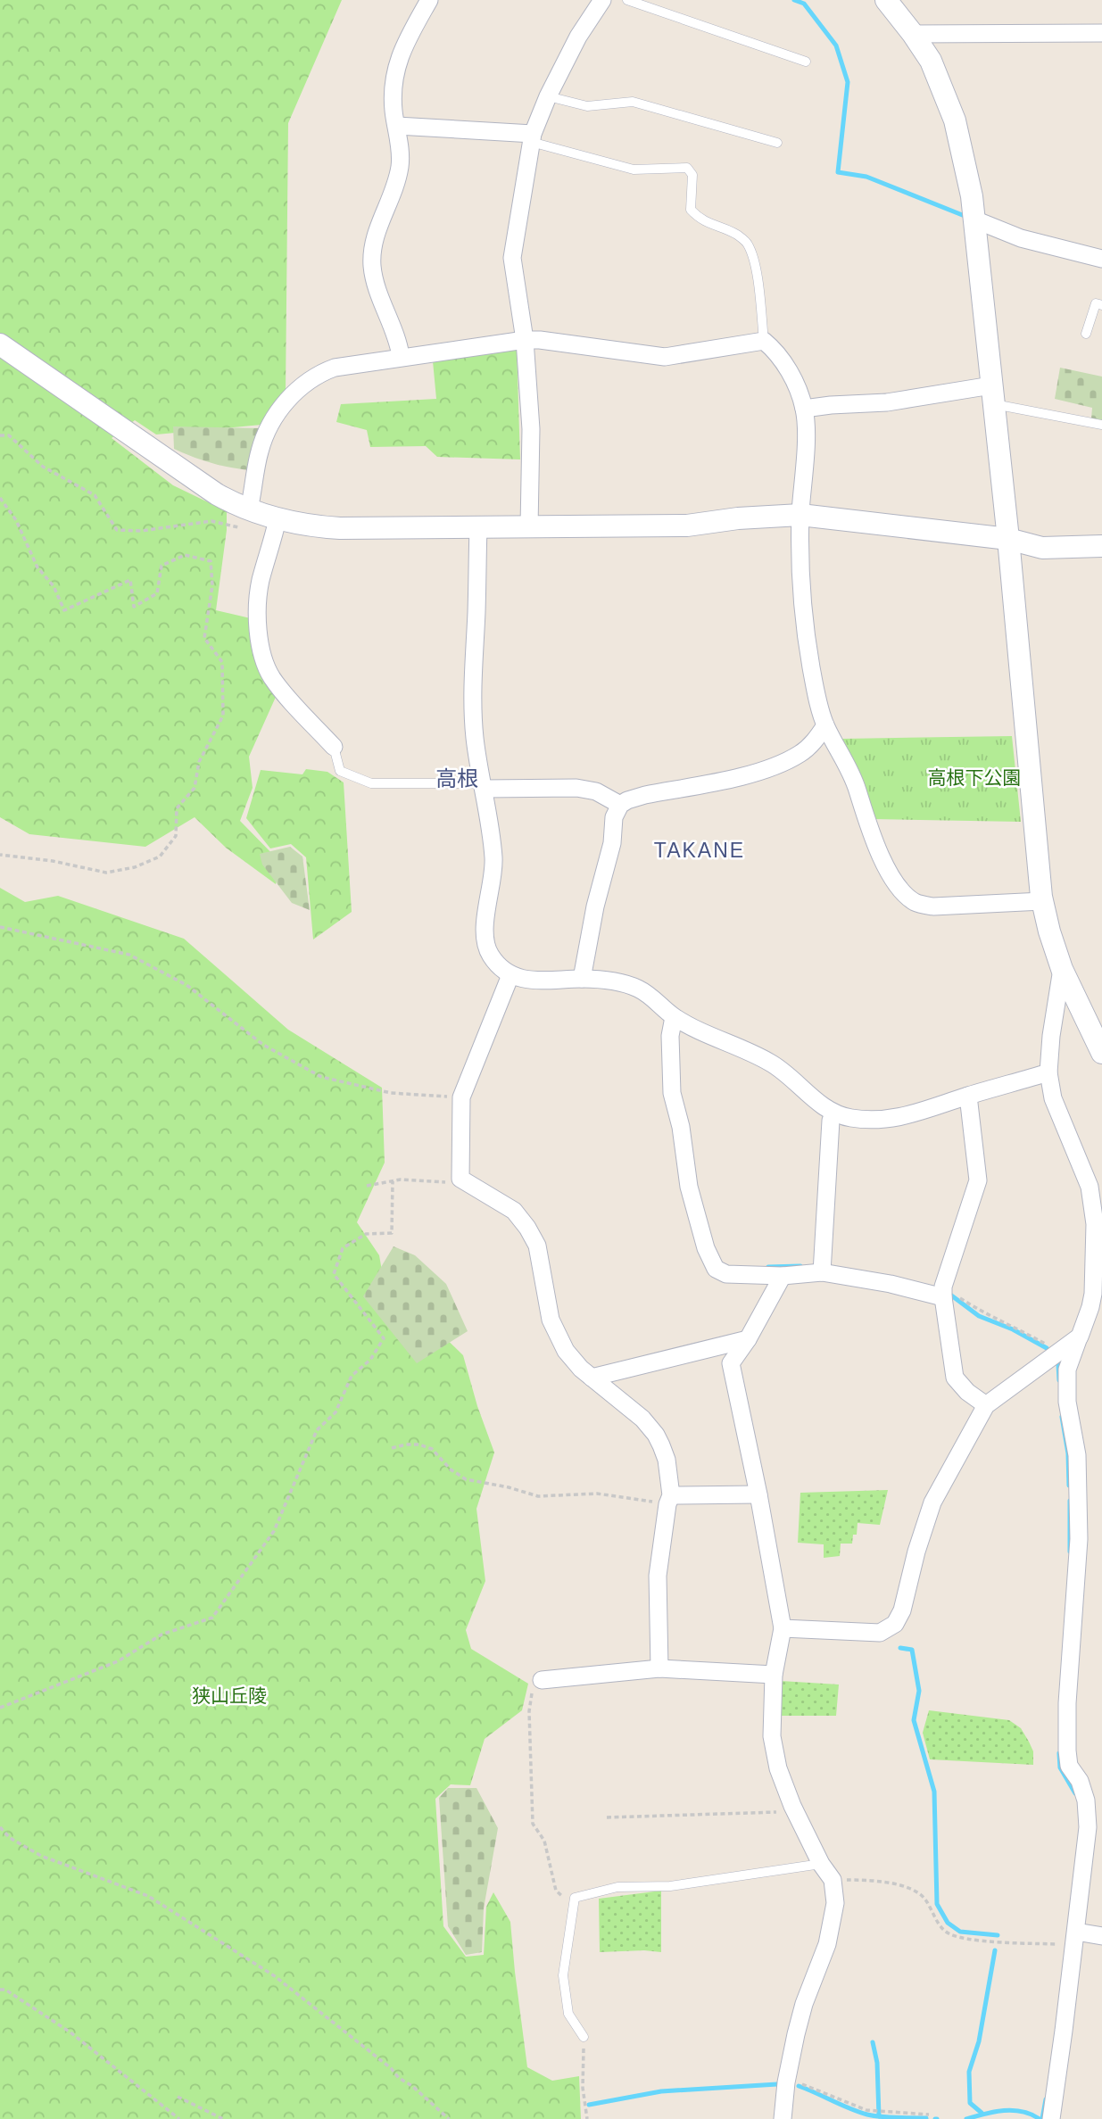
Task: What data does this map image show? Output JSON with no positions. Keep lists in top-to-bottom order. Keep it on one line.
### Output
{"districts":["高根","TAKANE"],"parks":["高根下公園","狭山丘陵"]}
